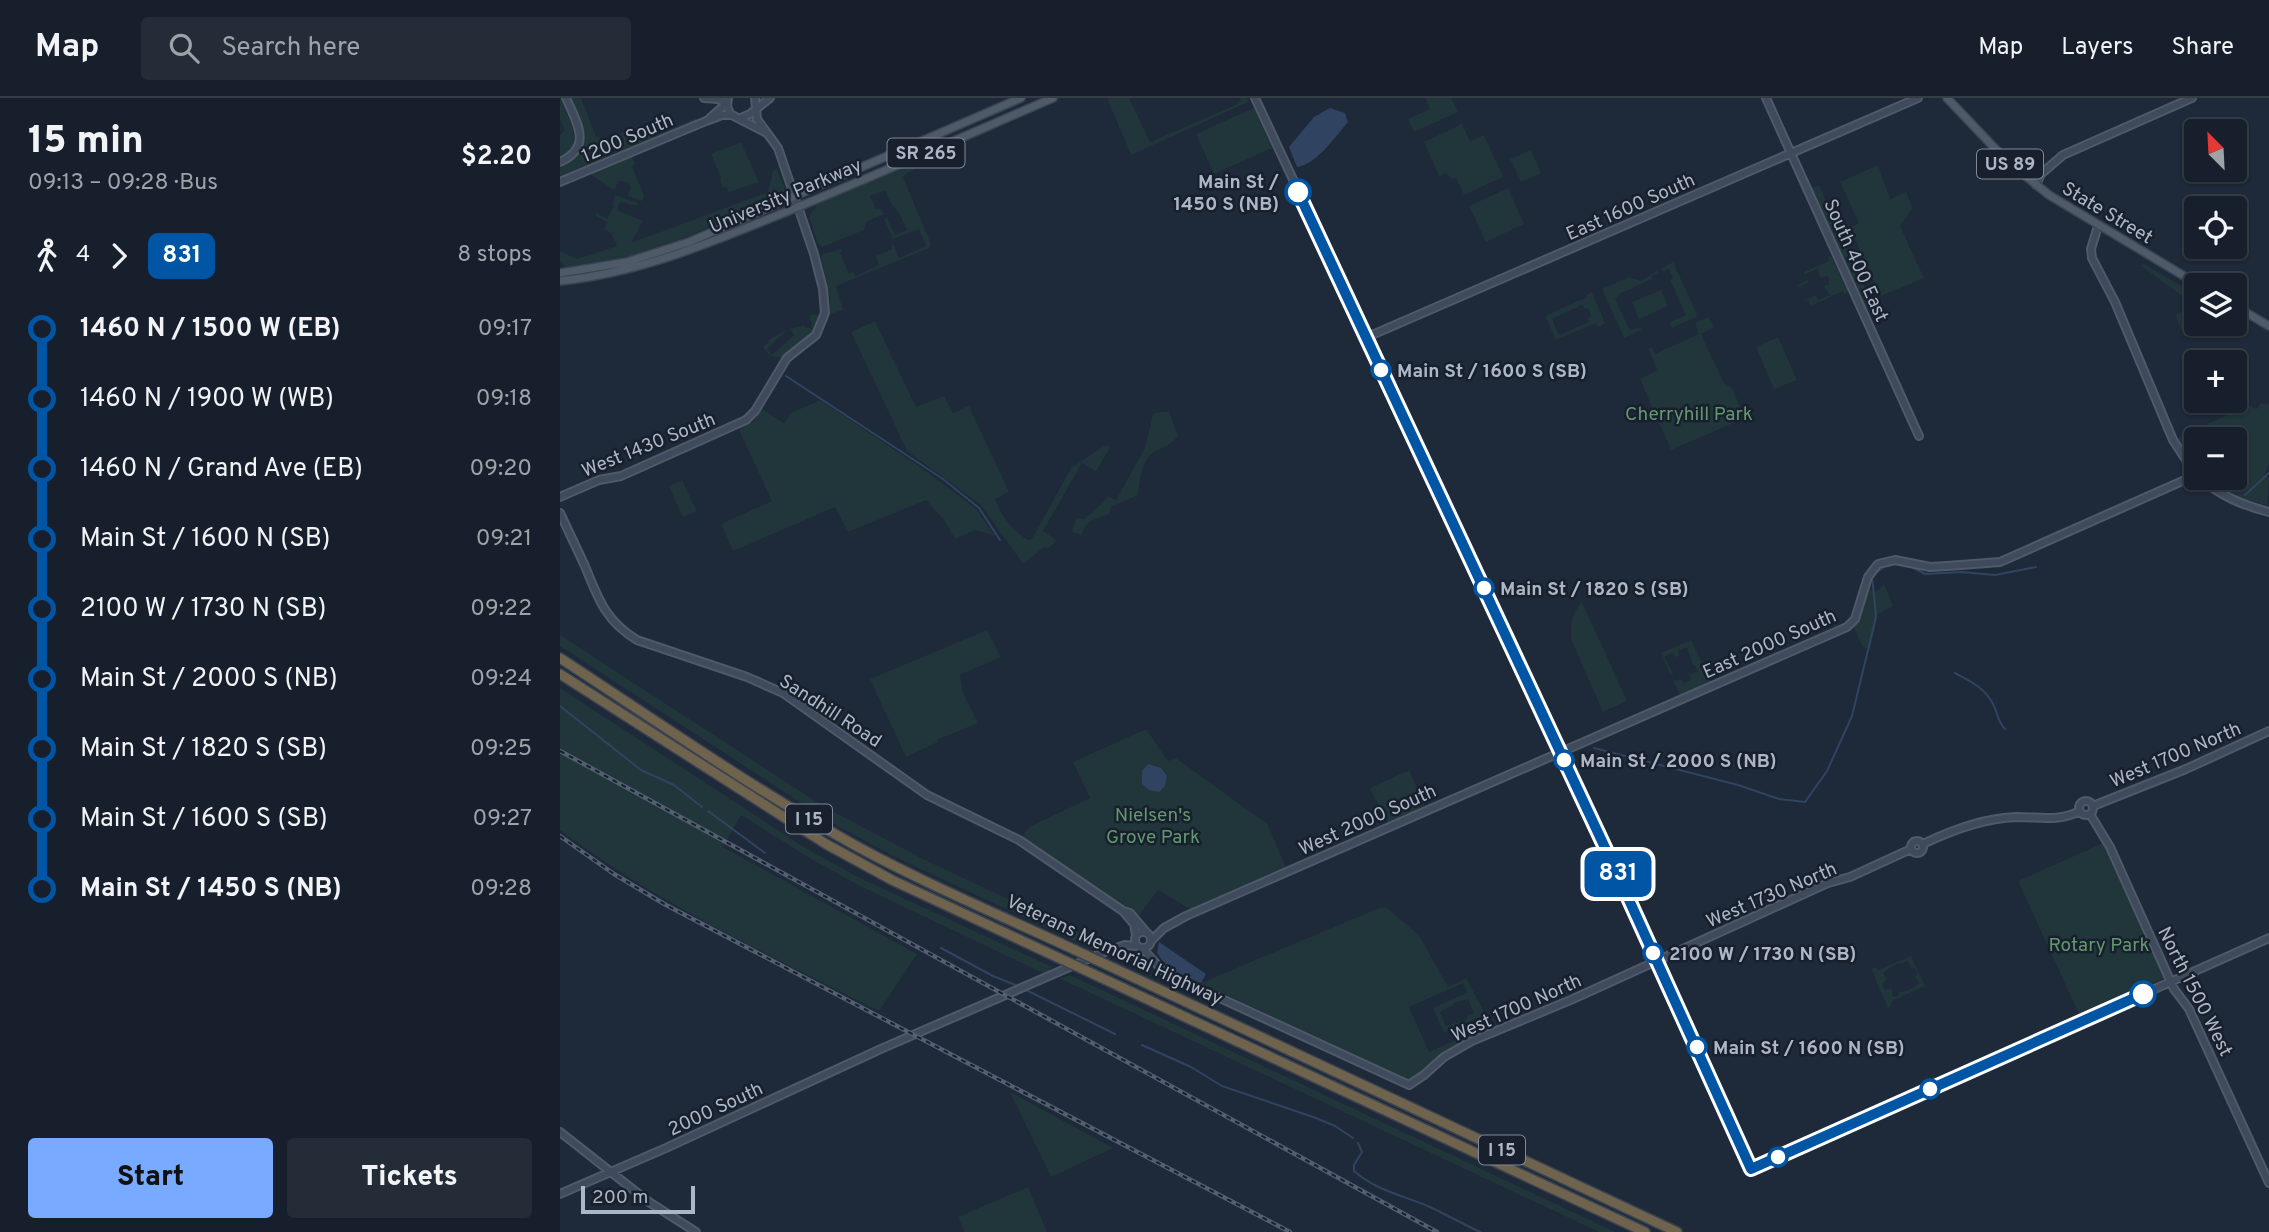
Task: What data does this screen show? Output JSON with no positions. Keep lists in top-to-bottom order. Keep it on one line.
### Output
{"streets":{"highway":["I 15","Veterans Memorial Highway"],"main road":["SR 265","US 89","University Parkway","State Street"],"street":["1200 South","East 1600 South","South 400 East","West 1430 South","East 2000 South","Sandhill Road","West 1700 North","West 2000 South","West 1730 North","North 1500 West","2000 South"]},"crossings":[["University Parkway","West 1430 South"],["East 1600 South","South 400 East"],["East 2000 South","West 2000 South"],["Sandhill Road","West 1700 North"],["Sandhill Road","West 2000 South"],["West 1700 North","West 1730 North"],["West 1700 North","North 1500 West"],["West 1730 North","North 1500 West"]],"parks":["Cherryhill Park","Nielsen's Grove Park","Rotary Park"],"places":["Main St / 1450 S (NB)","Main St / 1600 S (SB)","Main St / 1820 S (SB)","Main St / 2000 S (NB)","2100 W / 1730 N (SB)","Main St / 1600 N (SB)"],"lines":["bus line 831"],"scale_bar":"200 m","north":"top left","page":{"header":"Map","search":"Search here","nav":["Map","Layers","Share"],"heading":["15 min","09:13 – 09:28 · Bus","$2.20"],"on_map":"831","map_buttons":["+","−"],"legs":["4","831","8 stops"],"list":[{"name":"1460 N / 1500 W (EB)","value":"09:17"},{"name":"1460 N / 1900 W (WB)","value":"09:18"},{"name":"1460 N / Grand Ave (EB)","value":"09:20"},{"name":"Main St / 1600 N (SB)","value":"09:21"},{"name":"2100 W / 1730 N (SB)","value":"09:22"},{"name":"Main St / 2000 S (NB)","value":"09:24"},{"name":"Main St / 1820 S (SB)","value":"09:25"},{"name":"Main St / 1600 S (SB)","value":"09:27"},{"name":"Main St / 1450 S (NB)","value":"09:28"}],"buttons":["Start","Tickets"],"scale":"200 m"}}
